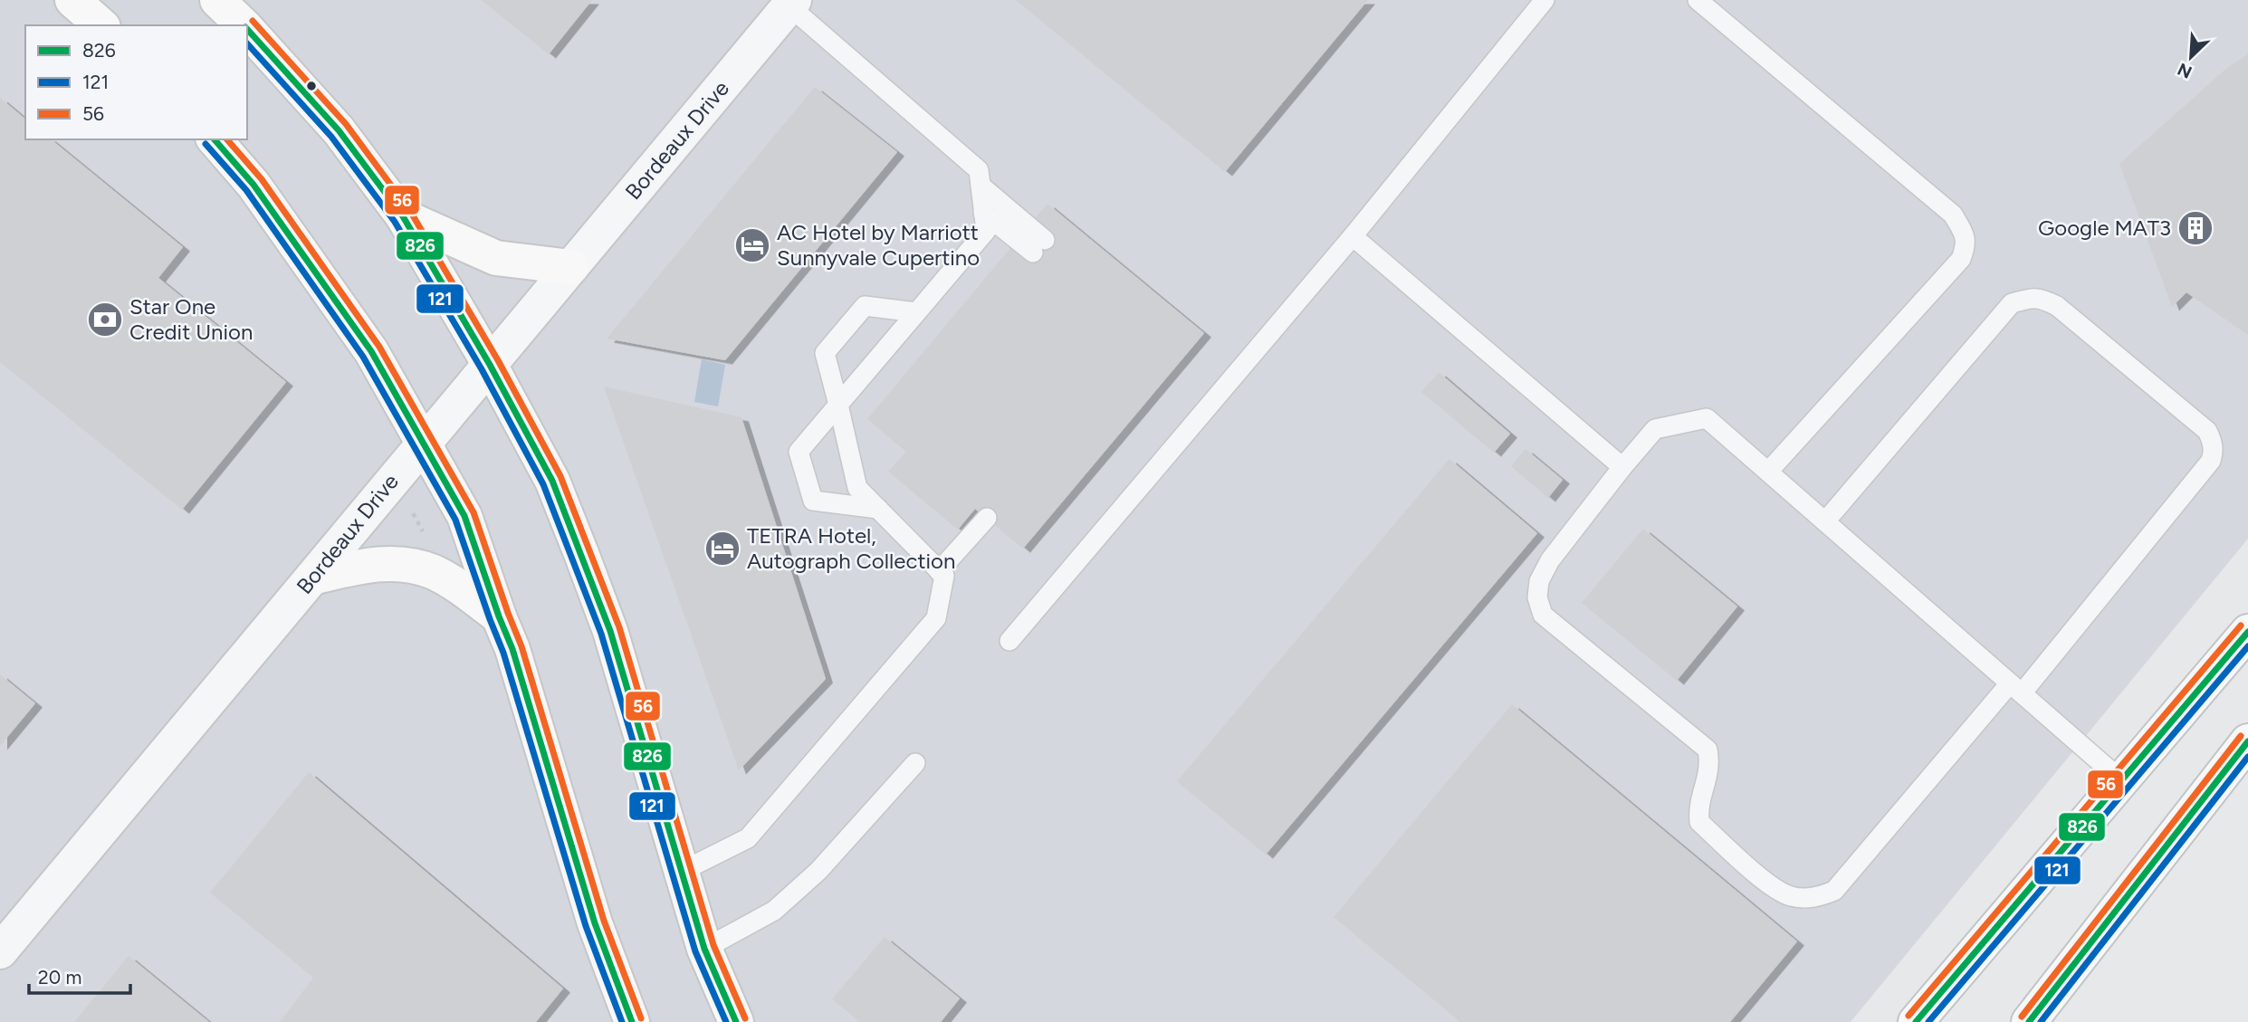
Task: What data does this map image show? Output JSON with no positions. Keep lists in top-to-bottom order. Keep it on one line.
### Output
{"streets":{"street":["Bordeaux Drive"]},"places":{"building":["Google MAT3"],"hotel":["AC Hotel by Marriott Sunnyvale Cupertino","TETRA Hotel, Autograph Collection"],"bank":["Star One Credit Union"]},"lines":["transit line 56","transit line 826","transit line 121"],"legend":["826","121","56"],"scale_bar":"20 m","north":"bottom left"}
